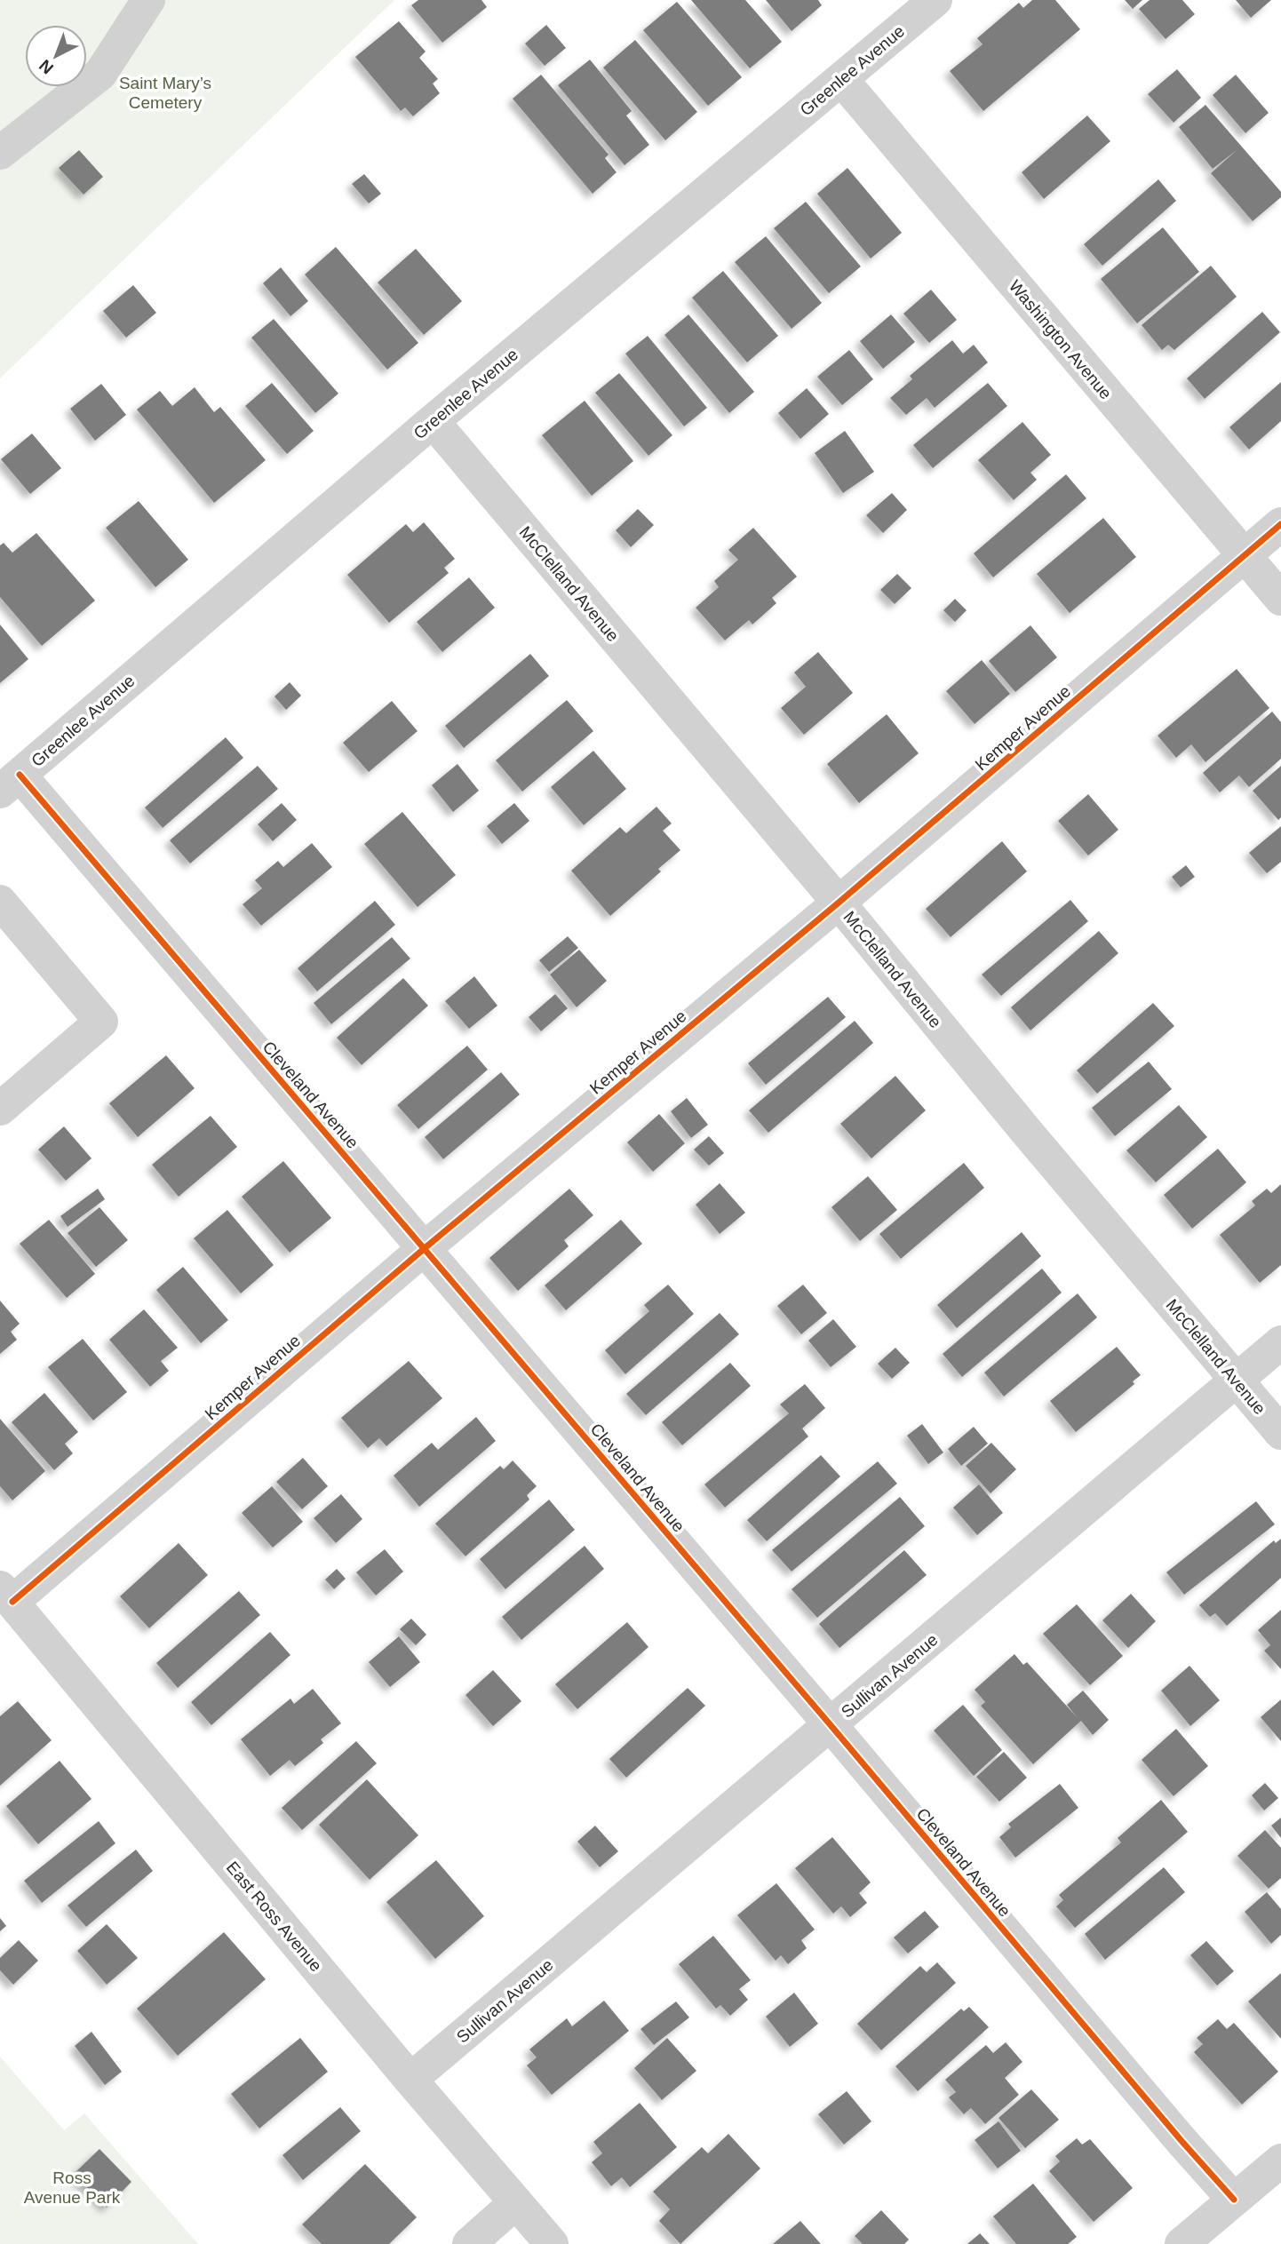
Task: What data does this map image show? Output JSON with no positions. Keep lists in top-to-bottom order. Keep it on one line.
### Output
{"streets":{"street":["Greenlee Avenue","Washington Avenue","McClelland Avenue","Kemper Avenue","Cleveland Avenue","Sullivan Avenue","East Ross Avenue"]},"crossings":[["Greenlee Avenue","Washington Avenue"],["Greenlee Avenue","McClelland Avenue"],["Greenlee Avenue","Cleveland Avenue"],["Washington Avenue","Kemper Avenue"],["McClelland Avenue","Kemper Avenue"],["McClelland Avenue","Sullivan Avenue"],["Kemper Avenue","Cleveland Avenue"],["Kemper Avenue","East Ross Avenue"],["Cleveland Avenue","Sullivan Avenue"],["Sullivan Avenue","East Ross Avenue"]],"parks":["Saint Mary’s Cemetery","Ross Avenue Park"],"north":"bottom left"}
